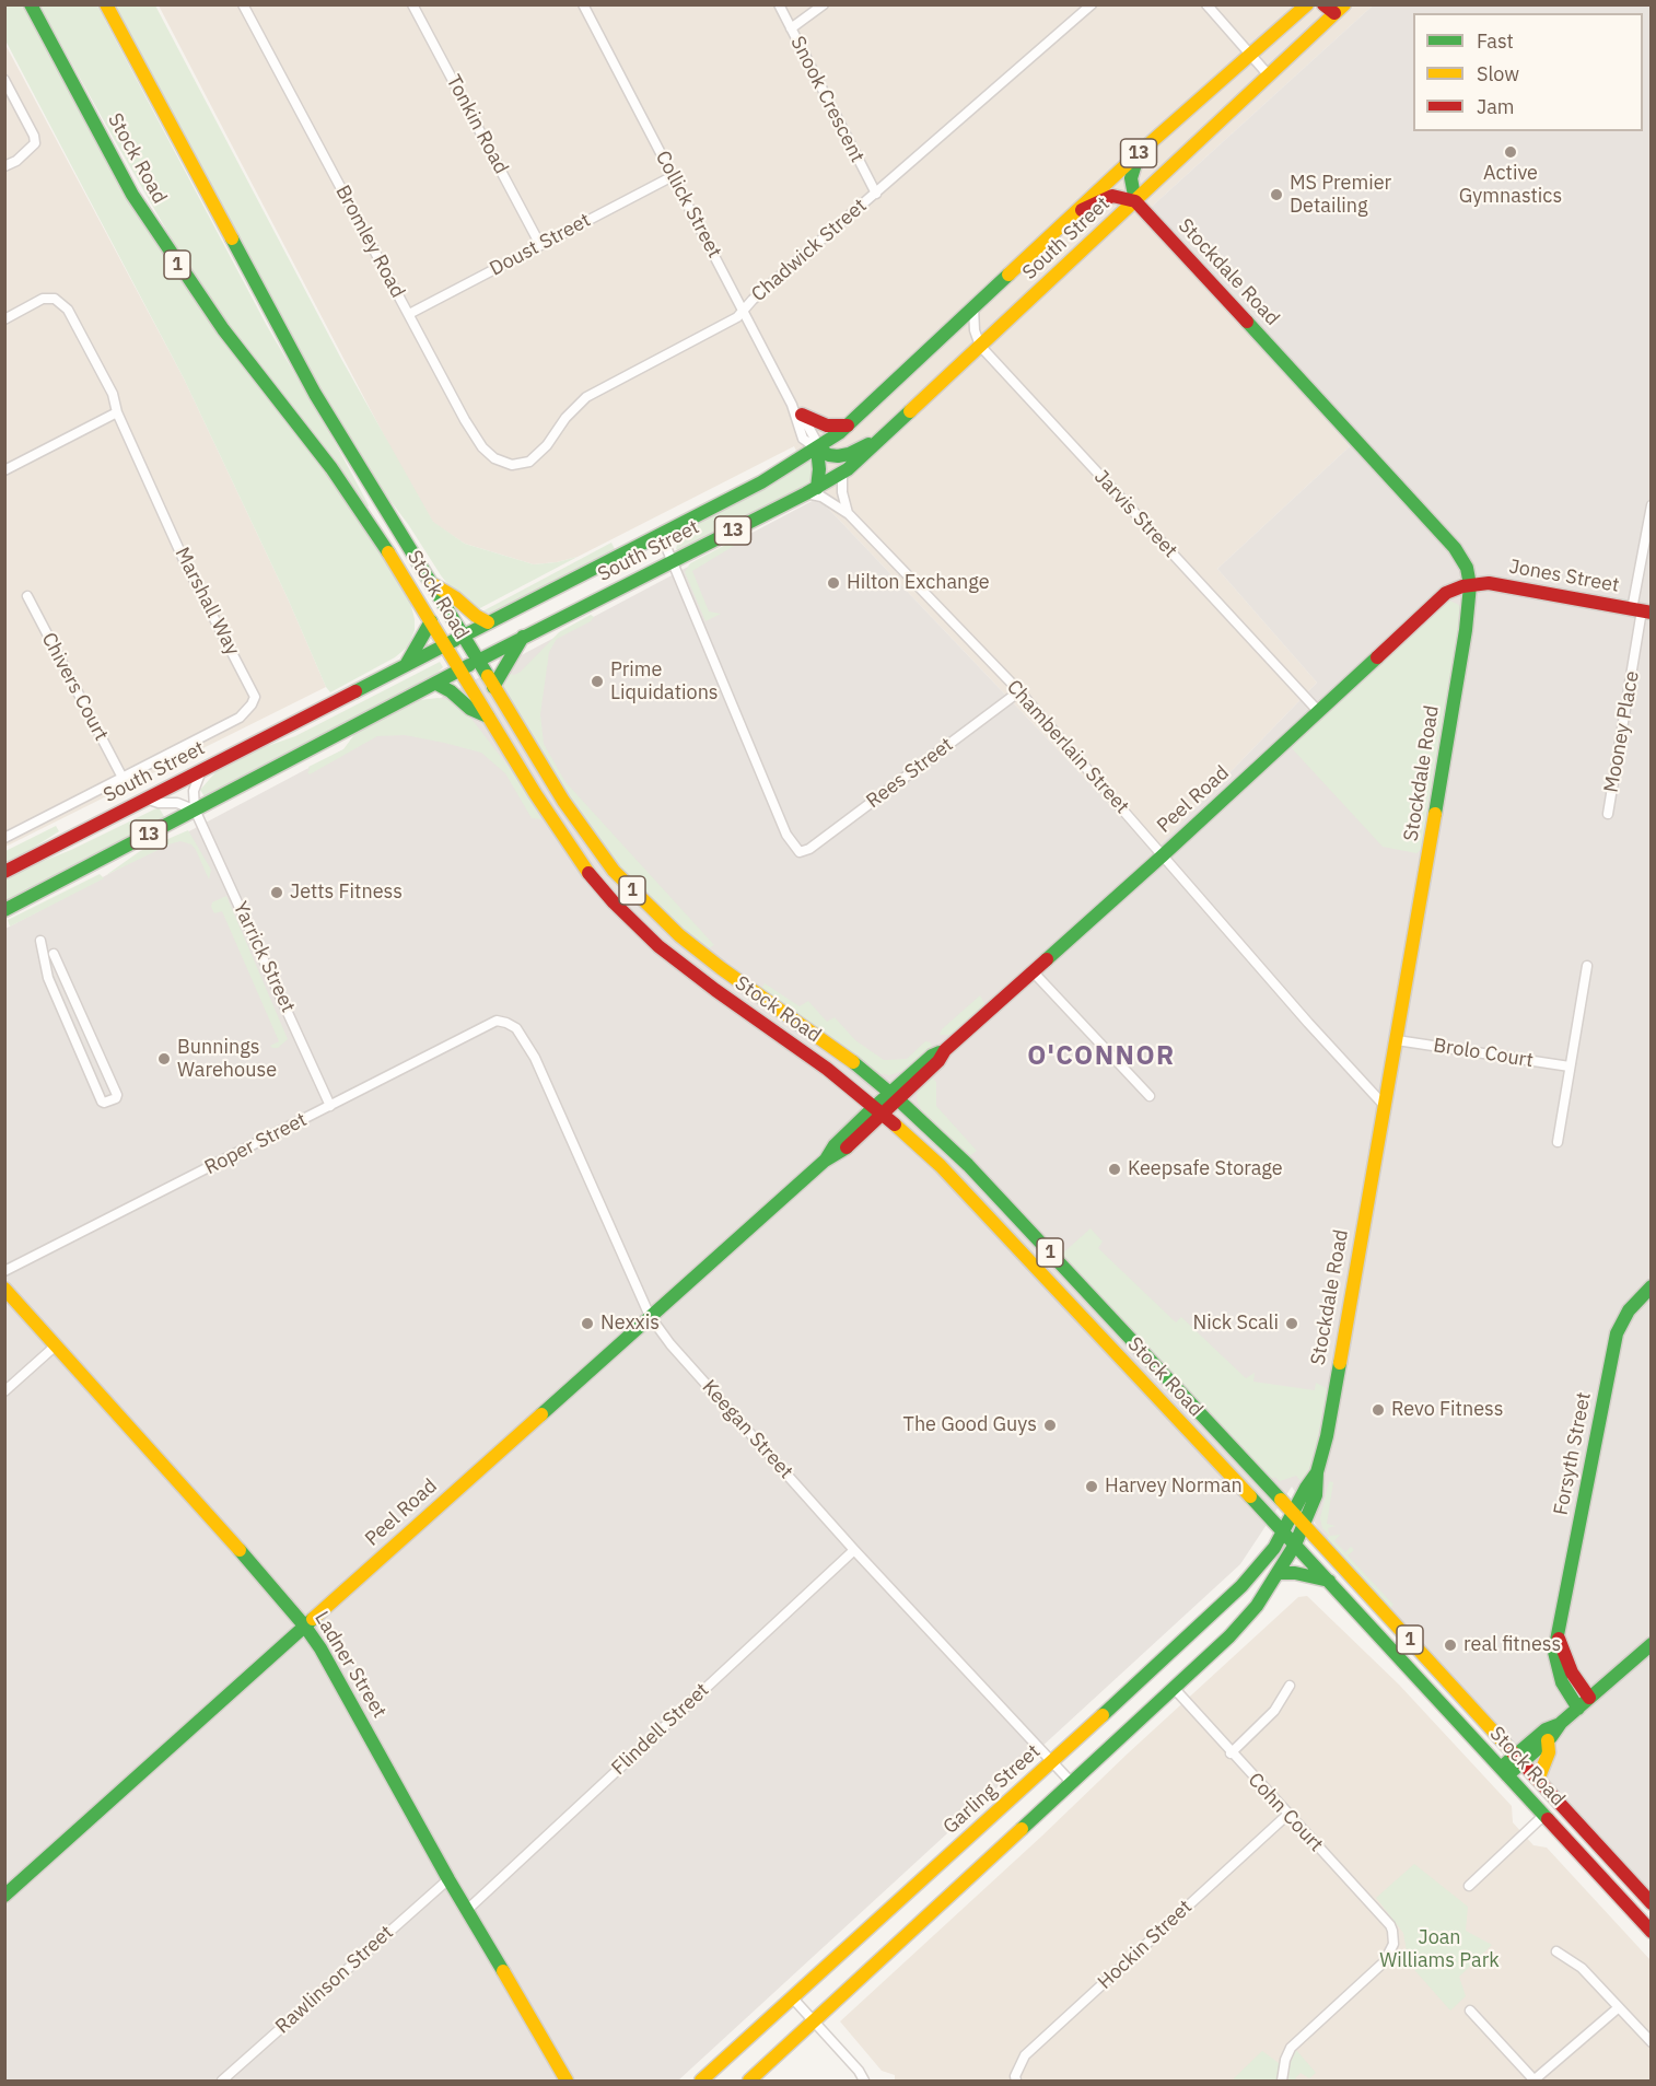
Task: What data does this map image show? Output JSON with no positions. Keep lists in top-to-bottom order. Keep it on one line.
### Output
{"streets":{"main road":["13","Stock Road","South Street","1","Stockdale Road","Jones Street","Peel Road","Forsyth Street","Ladner Street","Garling Street"],"street":["Snook Crescent","Tonkin Road","Collick Street","Bromley Road","Doust Street","Chadwick Street","Jarvis Street","Marshall Way","Chivers Court","Mooney Place","Chamberlain Street","Rees Street","Yarrick Street","Brolo Court","Roper Street","Keegan Street","Flindell Street","Cohn Court","Hockin Street","Rawlinson Street"]},"crossings":[["Snook Crescent","Chadwick Street"],["Tonkin Road","Doust Street"],["Stock Road","South Street"],["Stock Road","Stockdale Road"],["Stock Road","Peel Road"],["Stock Road","Garling Street"],["Collick Street","South Street"],["Collick Street","Doust Street"],["Collick Street","Chadwick Street"],["South Street","Stockdale Road"],["South Street","Jarvis Street"],["South Street","Chamberlain Street"],["South Street","Rees Street"],["South Street","Yarrick Street"],["Bromley Road","Doust Street"],["Bromley Road","Chadwick Street"],["Stockdale Road","Jones Street"],["Stockdale Road","Chamberlain Street"],["Stockdale Road","Peel Road"],["Stockdale Road","Brolo Court"],["Stockdale Road","Garling Street"],["Jarvis Street","Peel Road"],["Jones Street","Mooney Place"],["Jones Street","Peel Road"],["Marshall Way","Chivers Court"],["Chamberlain Street","Rees Street"],["Chamberlain Street","Peel Road"],["Peel Road","Keegan Street"],["Peel Road","Ladner Street"],["Yarrick Street","Roper Street"],["Roper Street","Keegan Street"],["Keegan Street","Flindell Street"],["Keegan Street","Garling Street"],["Ladner Street","Flindell Street"],["Ladner Street","Rawlinson Street"],["Cohn Court","Hockin Street"]],"districts":["O'CONNOR"],"parks":["Joan Williams Park"],"places":["Active Gymnastics","MS Premier Detailing","Hilton Exchange","Prime Liquidations","Jetts Fitness","Bunnings Warehouse","Keepsafe Storage","Nexxis","Nick Scali","Revo Fitness","The Good Guys","Harvey Norman","real fitness"],"legend":["Fast","Slow","Jam"]}
